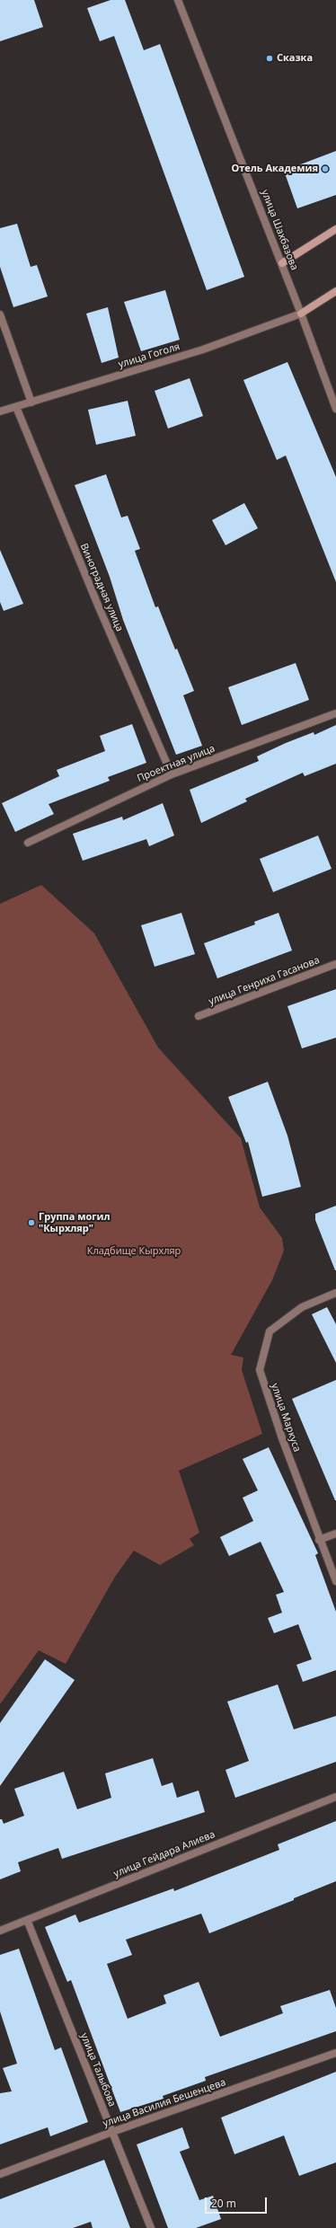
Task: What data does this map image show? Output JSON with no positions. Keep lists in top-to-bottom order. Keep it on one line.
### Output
{"streets":{"street":["улица Шахбазова","улица Гоголя","Виноградная улица","Проектная улица","улица Генриха Гасанова","улица Маркуса","улица Гейдара Алиева","улица Талыбова","улица Василия Бешенцева"]},"crossings":[["улица Шахбазова","улица Гоголя"],["улица Гоголя","Виноградная улица"],["Виноградная улица","Проектная улица"],["улица Гейдара Алиева","улица Талыбова"],["улица Талыбова","улица Василия Бешенцева"]],"parks":["Кладбище Кырхляр"],"places":["Сказка","Отель Академия","Группа могил \"Кырхляр\""],"scale_bar":"20 m"}
